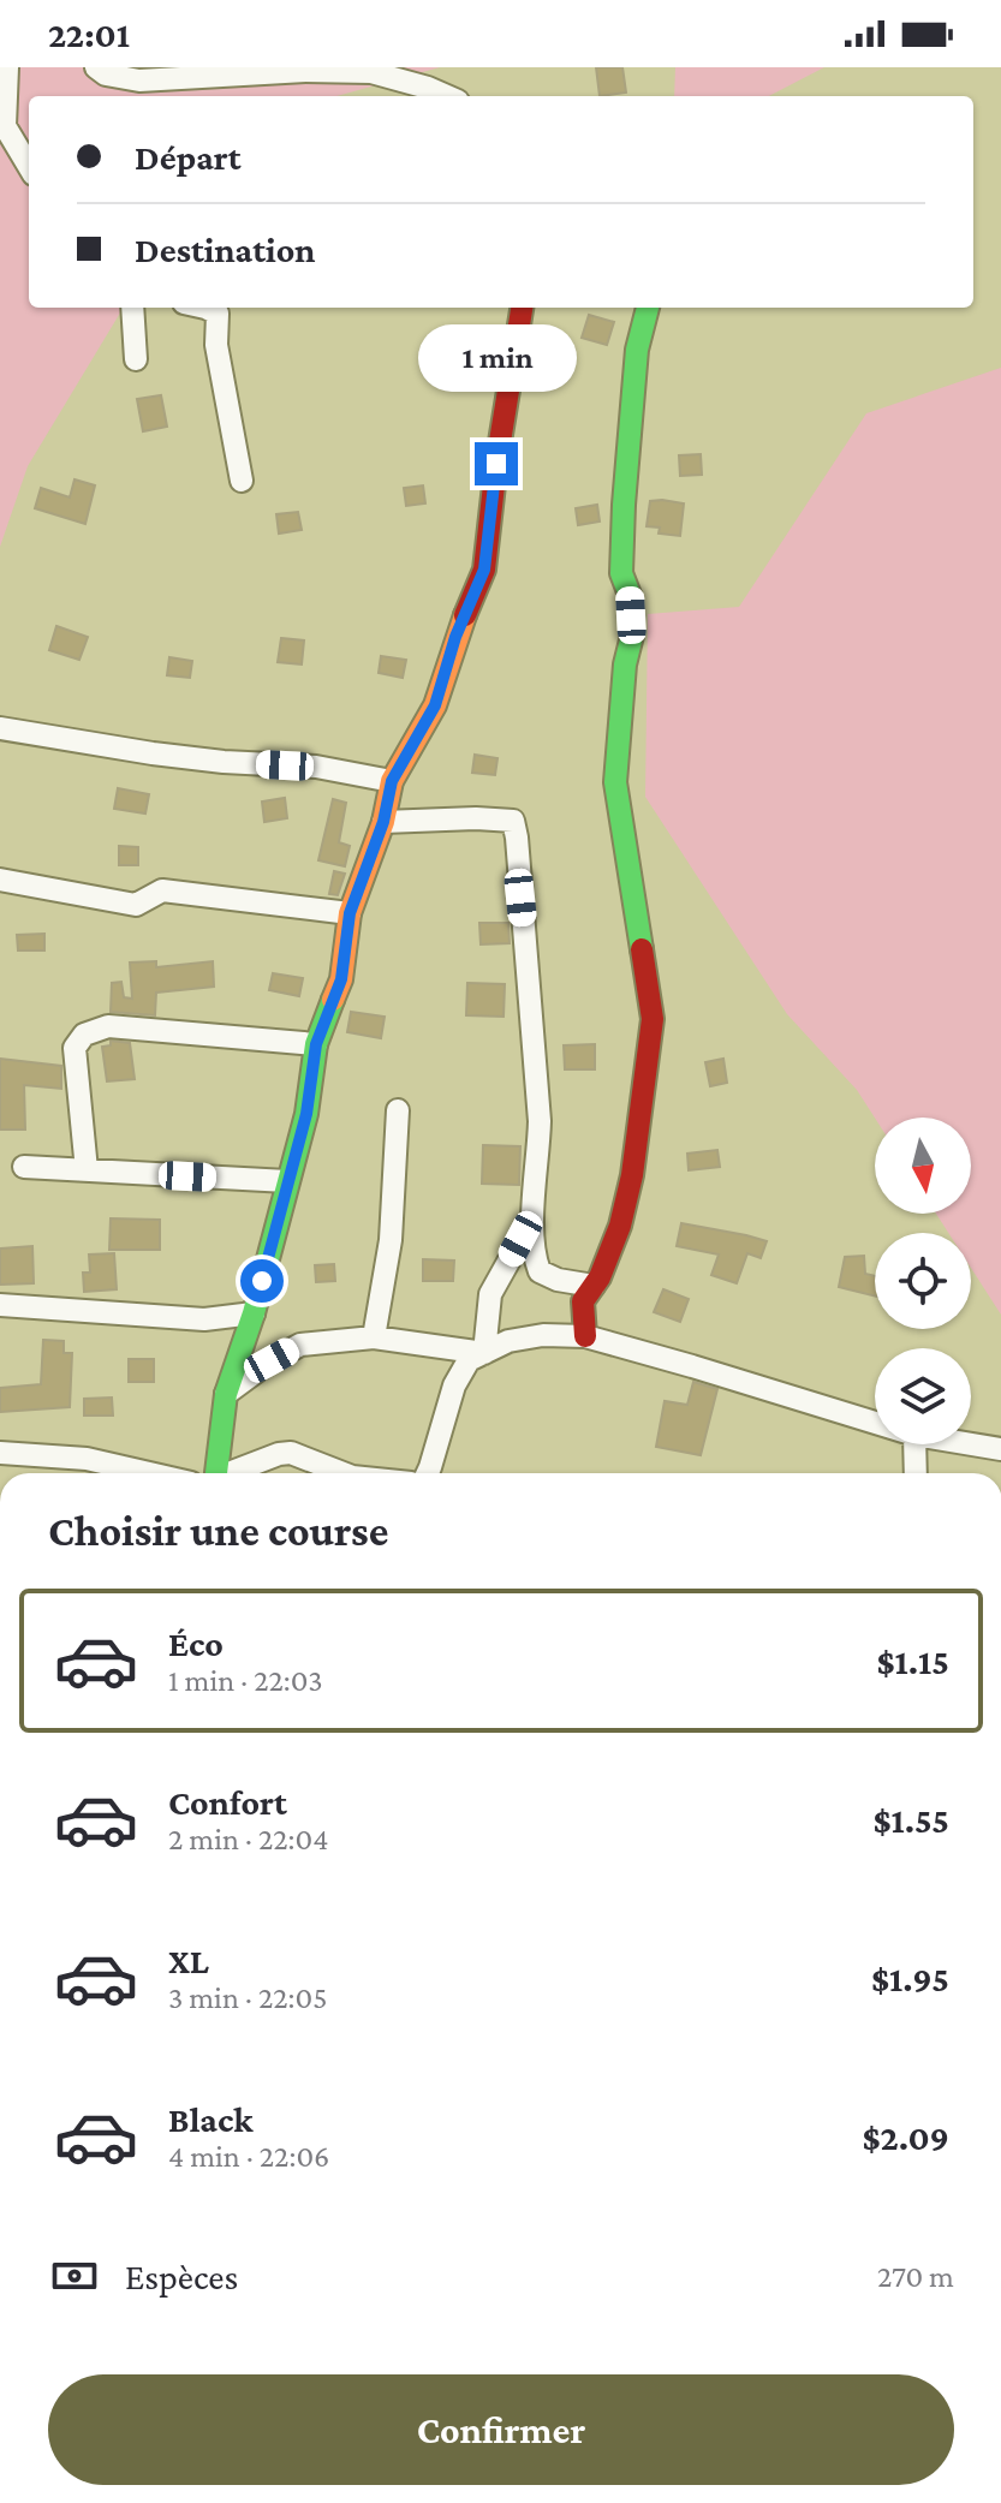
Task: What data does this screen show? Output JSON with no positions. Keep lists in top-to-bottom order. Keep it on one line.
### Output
{"north":"bottom","page":{"status":"22:01","banner":["Départ","Destination"],"bubble":"1 min","heading":"Choisir une course","list":[{"name":"Éco","note":"1 min · 22:03","value":"$1.15"},{"name":"Confort","note":"2 min · 22:04","value":"$1.55"},{"name":"XL","note":"3 min · 22:05","value":"$1.95"},{"name":"Black","note":"4 min · 22:06","value":"$2.09"}],"pay":["Espèces","270 m"],"buttons":"Confirmer"}}
